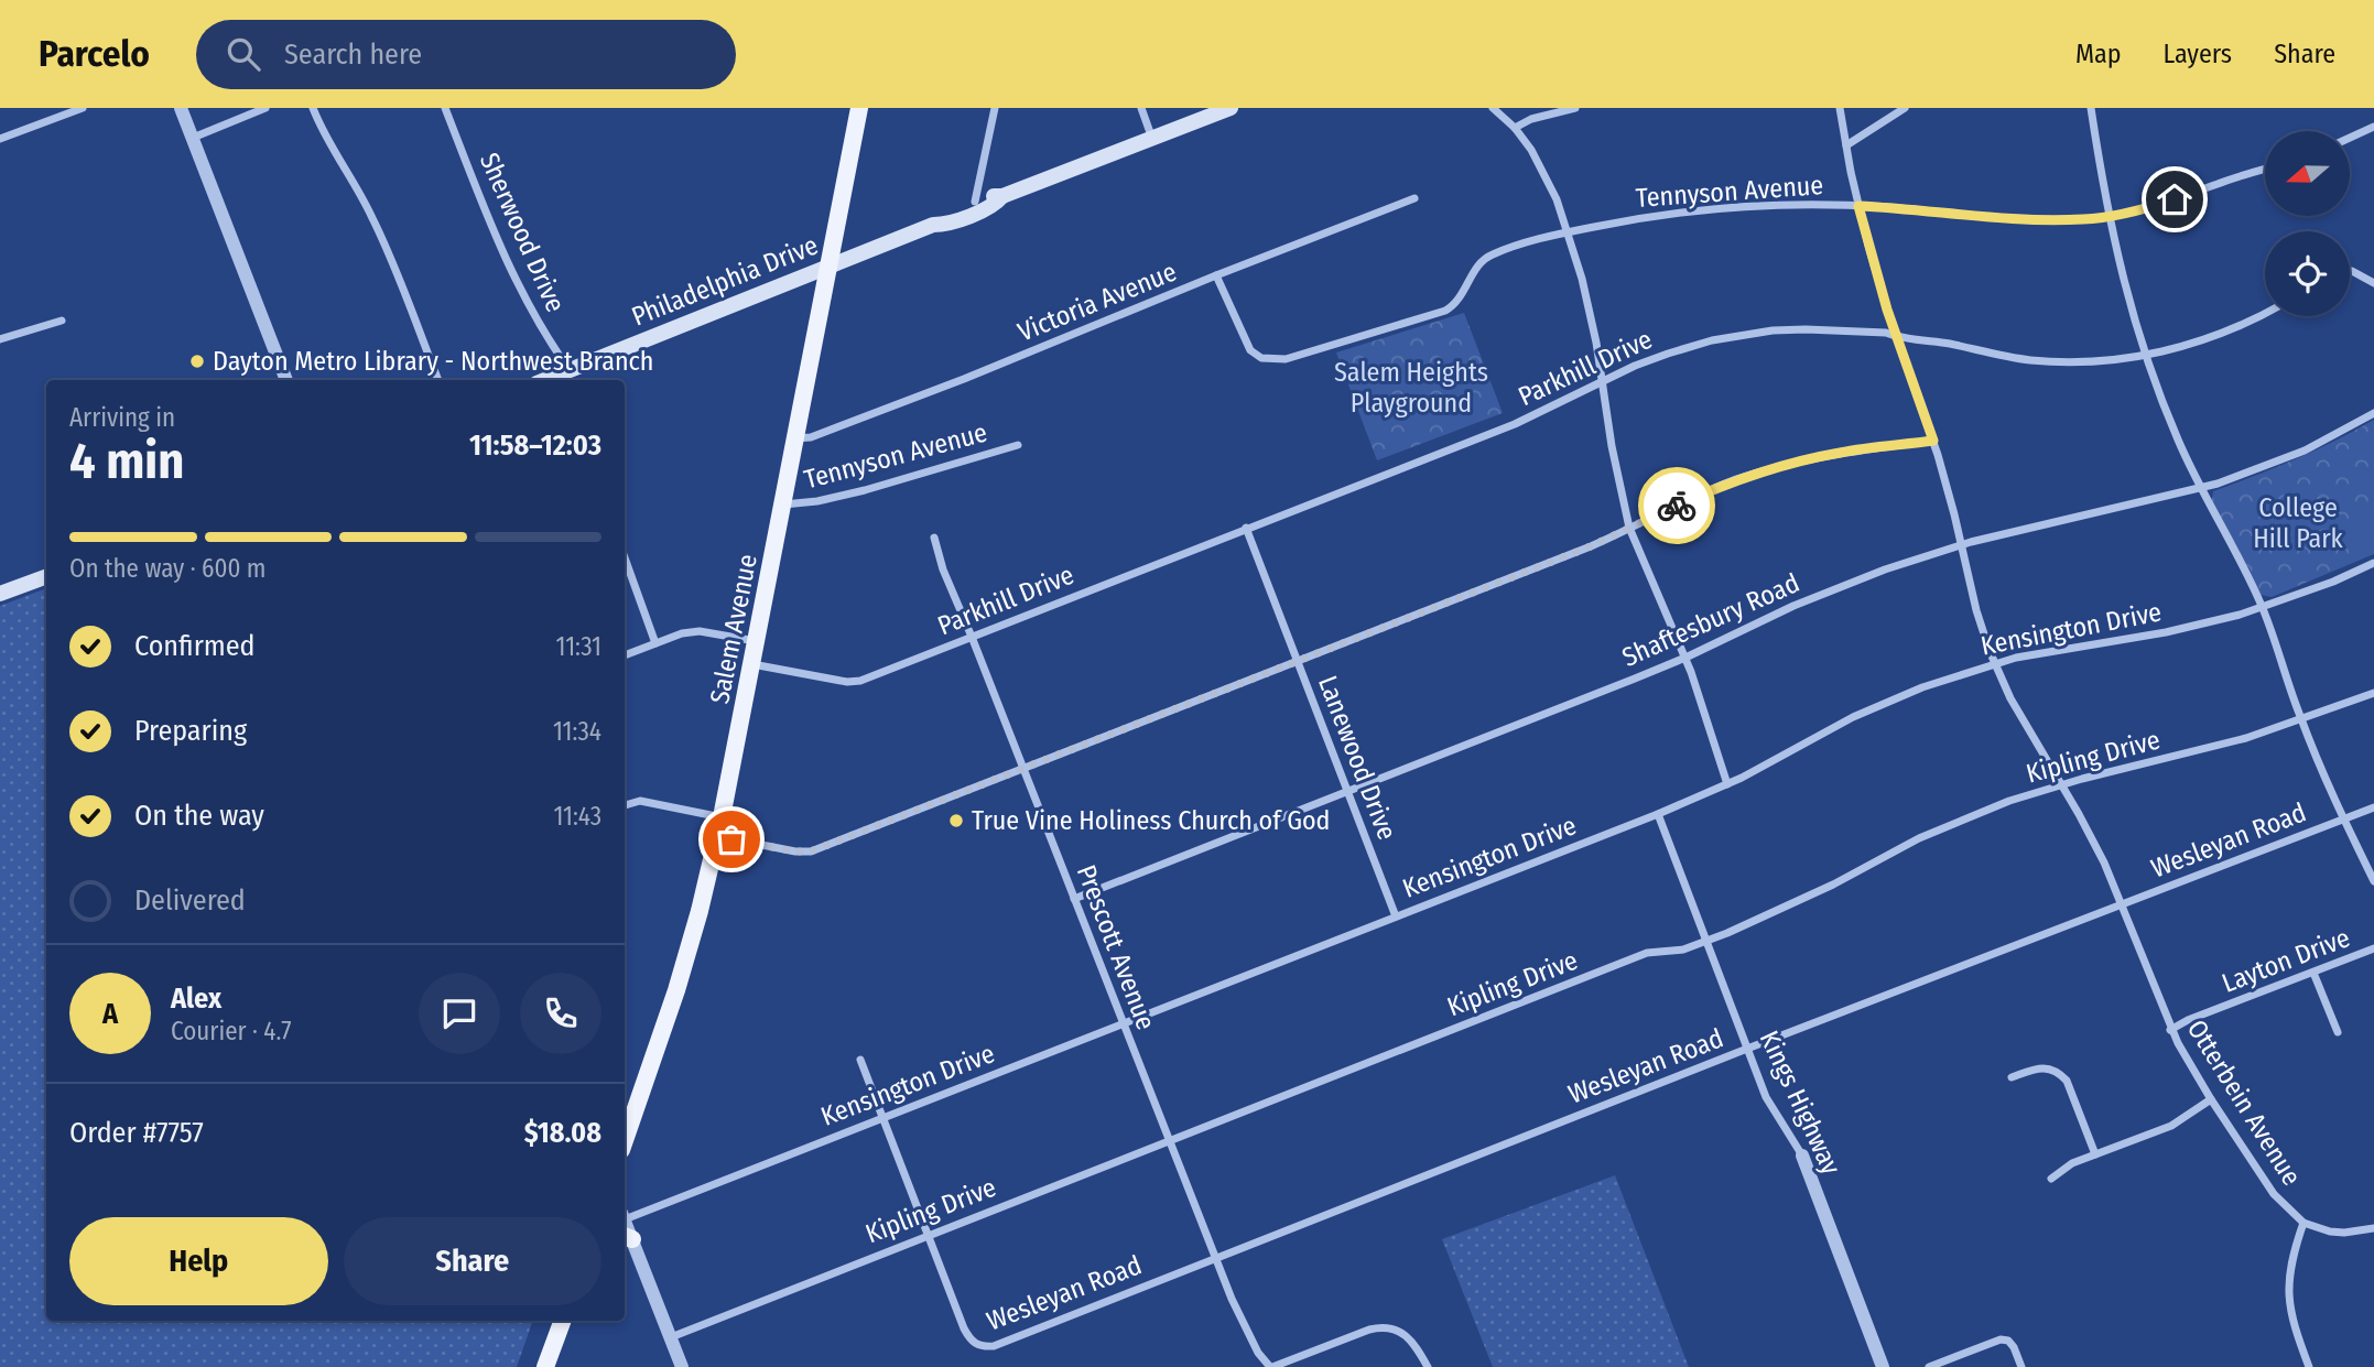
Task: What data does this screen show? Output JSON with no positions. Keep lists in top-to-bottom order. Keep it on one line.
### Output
{"streets":{"main road":["Philadelphia Drive","Salem Avenue"],"street":["Tennyson Avenue","Sherwood Drive","Victoria Avenue","Parkhill Drive","Shaftesbury Road","Kensington Drive","Kipling Drive","Lanewood Drive","Wesleyan Road","Prescott Avenue","Layton Drive","Kings Highway","Otterbein Avenue"]},"crossings":[["Tennyson Avenue","Victoria Avenue"],["Tennyson Avenue","Salem Avenue"],["Tennyson Avenue","Otterbein Avenue"],["Sherwood Drive","Philadelphia Drive"],["Philadelphia Drive","Salem Avenue"],["Victoria Avenue","Salem Avenue"],["Parkhill Drive","Salem Avenue"],["Parkhill Drive","Lanewood Drive"],["Parkhill Drive","Prescott Avenue"],["Parkhill Drive","Otterbein Avenue"],["Shaftesbury Road","Lanewood Drive"],["Shaftesbury Road","Prescott Avenue"],["Shaftesbury Road","Otterbein Avenue"],["Kensington Drive","Lanewood Drive"],["Kensington Drive","Prescott Avenue"],["Kensington Drive","Kings Highway"],["Kensington Drive","Otterbein Avenue"],["Kipling Drive","Wesleyan Road"],["Kipling Drive","Prescott Avenue"],["Kipling Drive","Kings Highway"],["Kipling Drive","Otterbein Avenue"],["Wesleyan Road","Prescott Avenue"],["Wesleyan Road","Kings Highway"],["Wesleyan Road","Otterbein Avenue"],["Layton Drive","Otterbein Avenue"]],"parks":["Salem Heights Playground","College Hill Park"],"places":["Dayton Metro Library - Northwest Branch","True Vine Holiness Church of God"],"north":"left","page":{"header":"Parcelo","search":"Search here","nav":["Map","Layers","Share"],"heading":["4 min","Arriving in","11:58–12:03"],"panel":["Alex","Courier · 4.7","Order #7757","$18.08"],"bar":"On the way · 600 m","list":[["Confirmed","11:31"],["Preparing","11:34"],["On the way","11:43"],"Delivered"],"round":"A","buttons":["Help","Share"]}}
